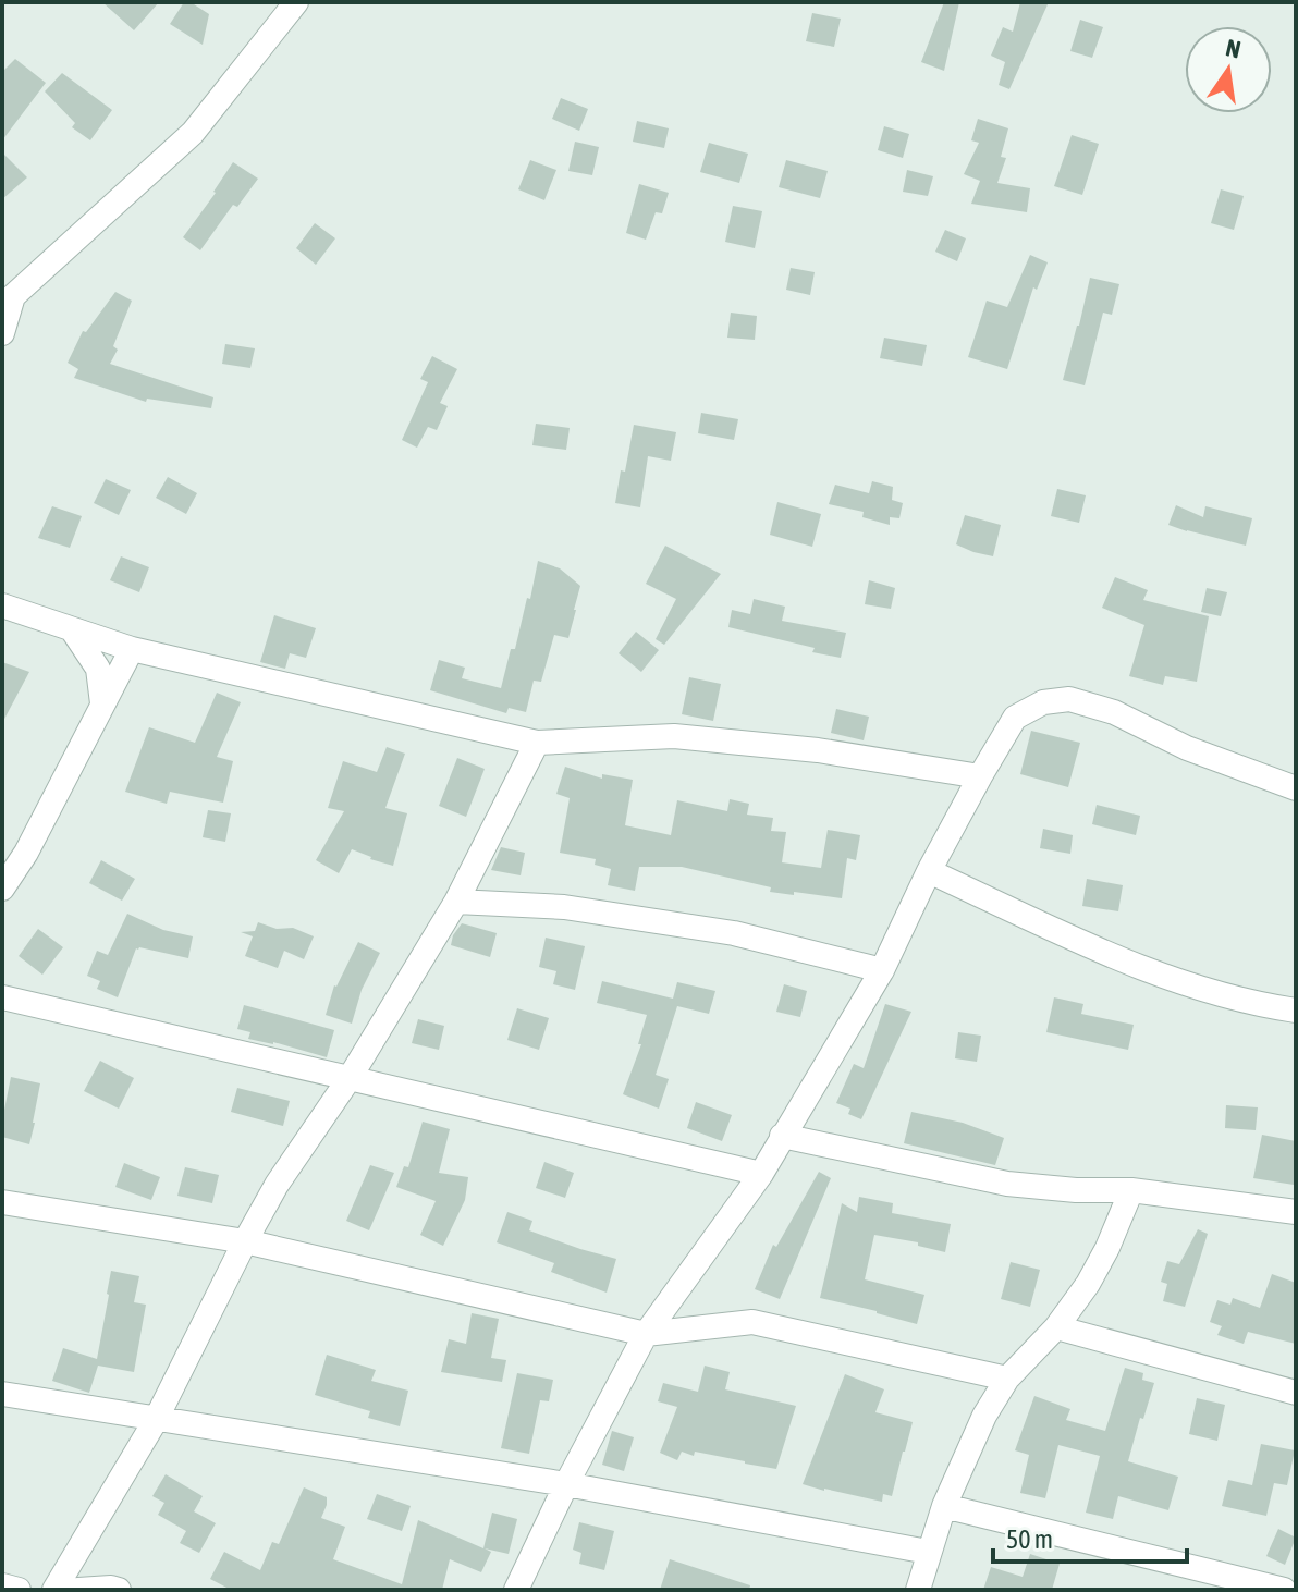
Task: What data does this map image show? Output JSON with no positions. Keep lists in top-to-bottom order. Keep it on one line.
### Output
{"scale_bar":"50 m","north":"top"}
